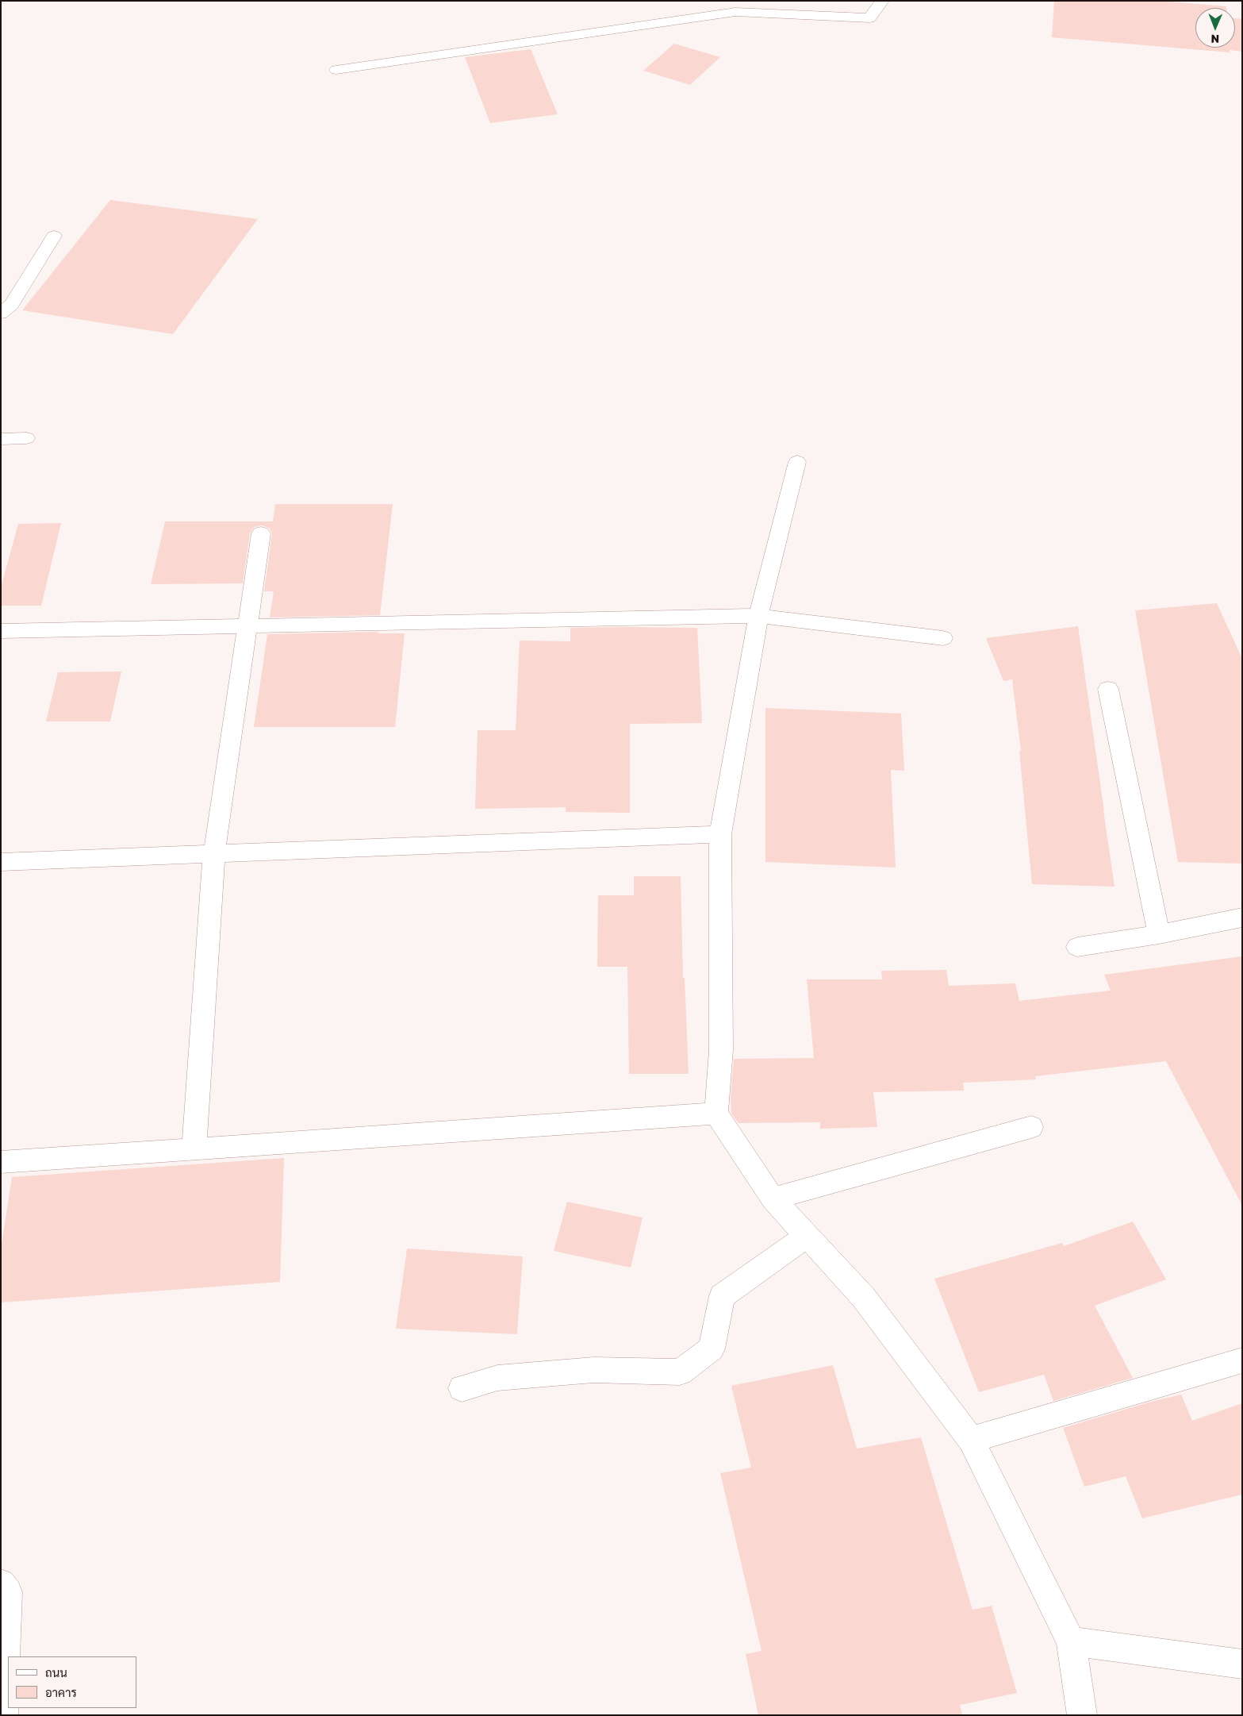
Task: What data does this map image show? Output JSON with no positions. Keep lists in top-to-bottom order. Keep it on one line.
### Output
{"legend":["ถนน","อาคาร"],"north":"bottom"}
